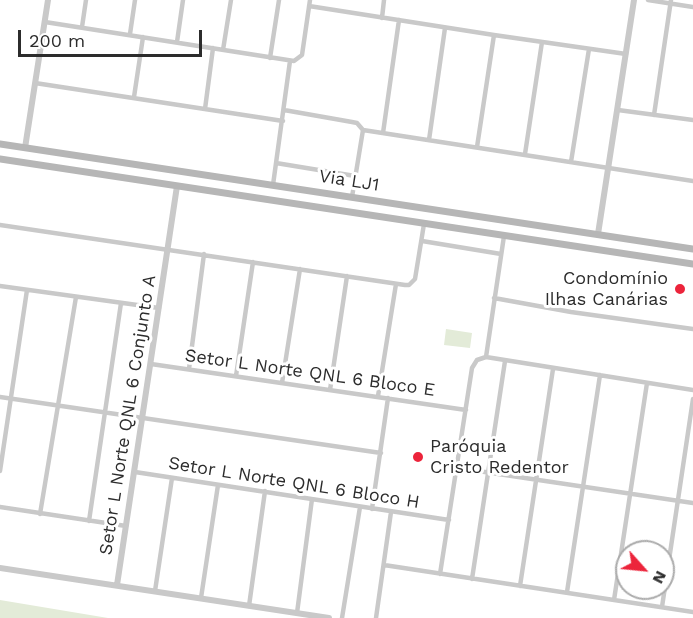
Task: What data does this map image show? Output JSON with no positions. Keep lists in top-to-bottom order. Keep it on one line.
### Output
{"streets":{"main road":["Via LJ1"],"street":["Setor L Norte QNL 6 Bloco E","Setor L Norte QNL 6 Conjunto A","Setor L Norte QNL 6 Bloco H"]},"crossings":[["Via LJ1","Setor L Norte QNL 6 Conjunto A"],["Setor L Norte QNL 6 Bloco E","Setor L Norte QNL 6 Conjunto A"],["Setor L Norte QNL 6 Conjunto A","Setor L Norte QNL 6 Bloco H"]],"places":["Condomínio Ilhas Canárias","Paróquia Cristo Redentor"],"scale_bar":"200 m","north":"bottom right"}
